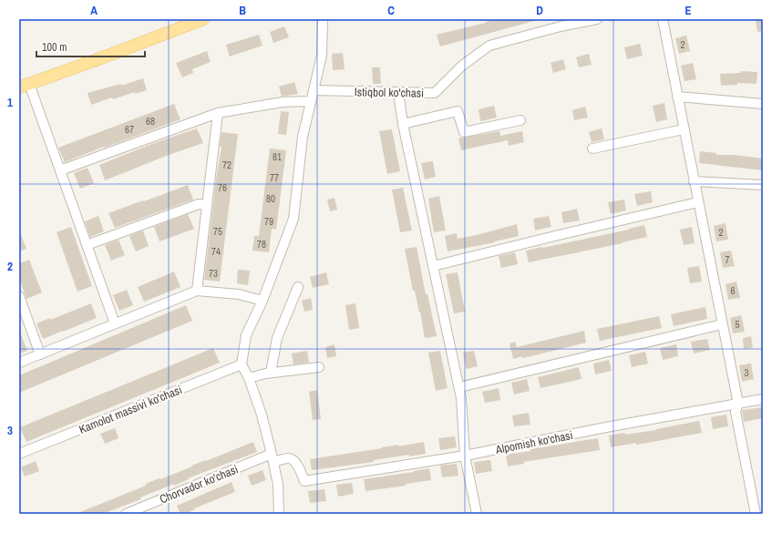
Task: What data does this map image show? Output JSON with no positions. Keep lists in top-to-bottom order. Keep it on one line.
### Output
{"streets":{"street":["Istiqbol ko'chasi","Kamolot massivi ko'chasi","Alpomish ko'chasi","Chorvador ko'chasi"]},"crossings":[["Alpomish ko'chasi","Chorvador ko'chasi"]],"house_numbers":["2","68","67","81","72","77","76","80","79","75","2","78","74","7","73","6","5","3"],"scale_bar":"100 m","grid":{"columns":["A","B","C","D","E"],"rows":["1","2","3"]}}
